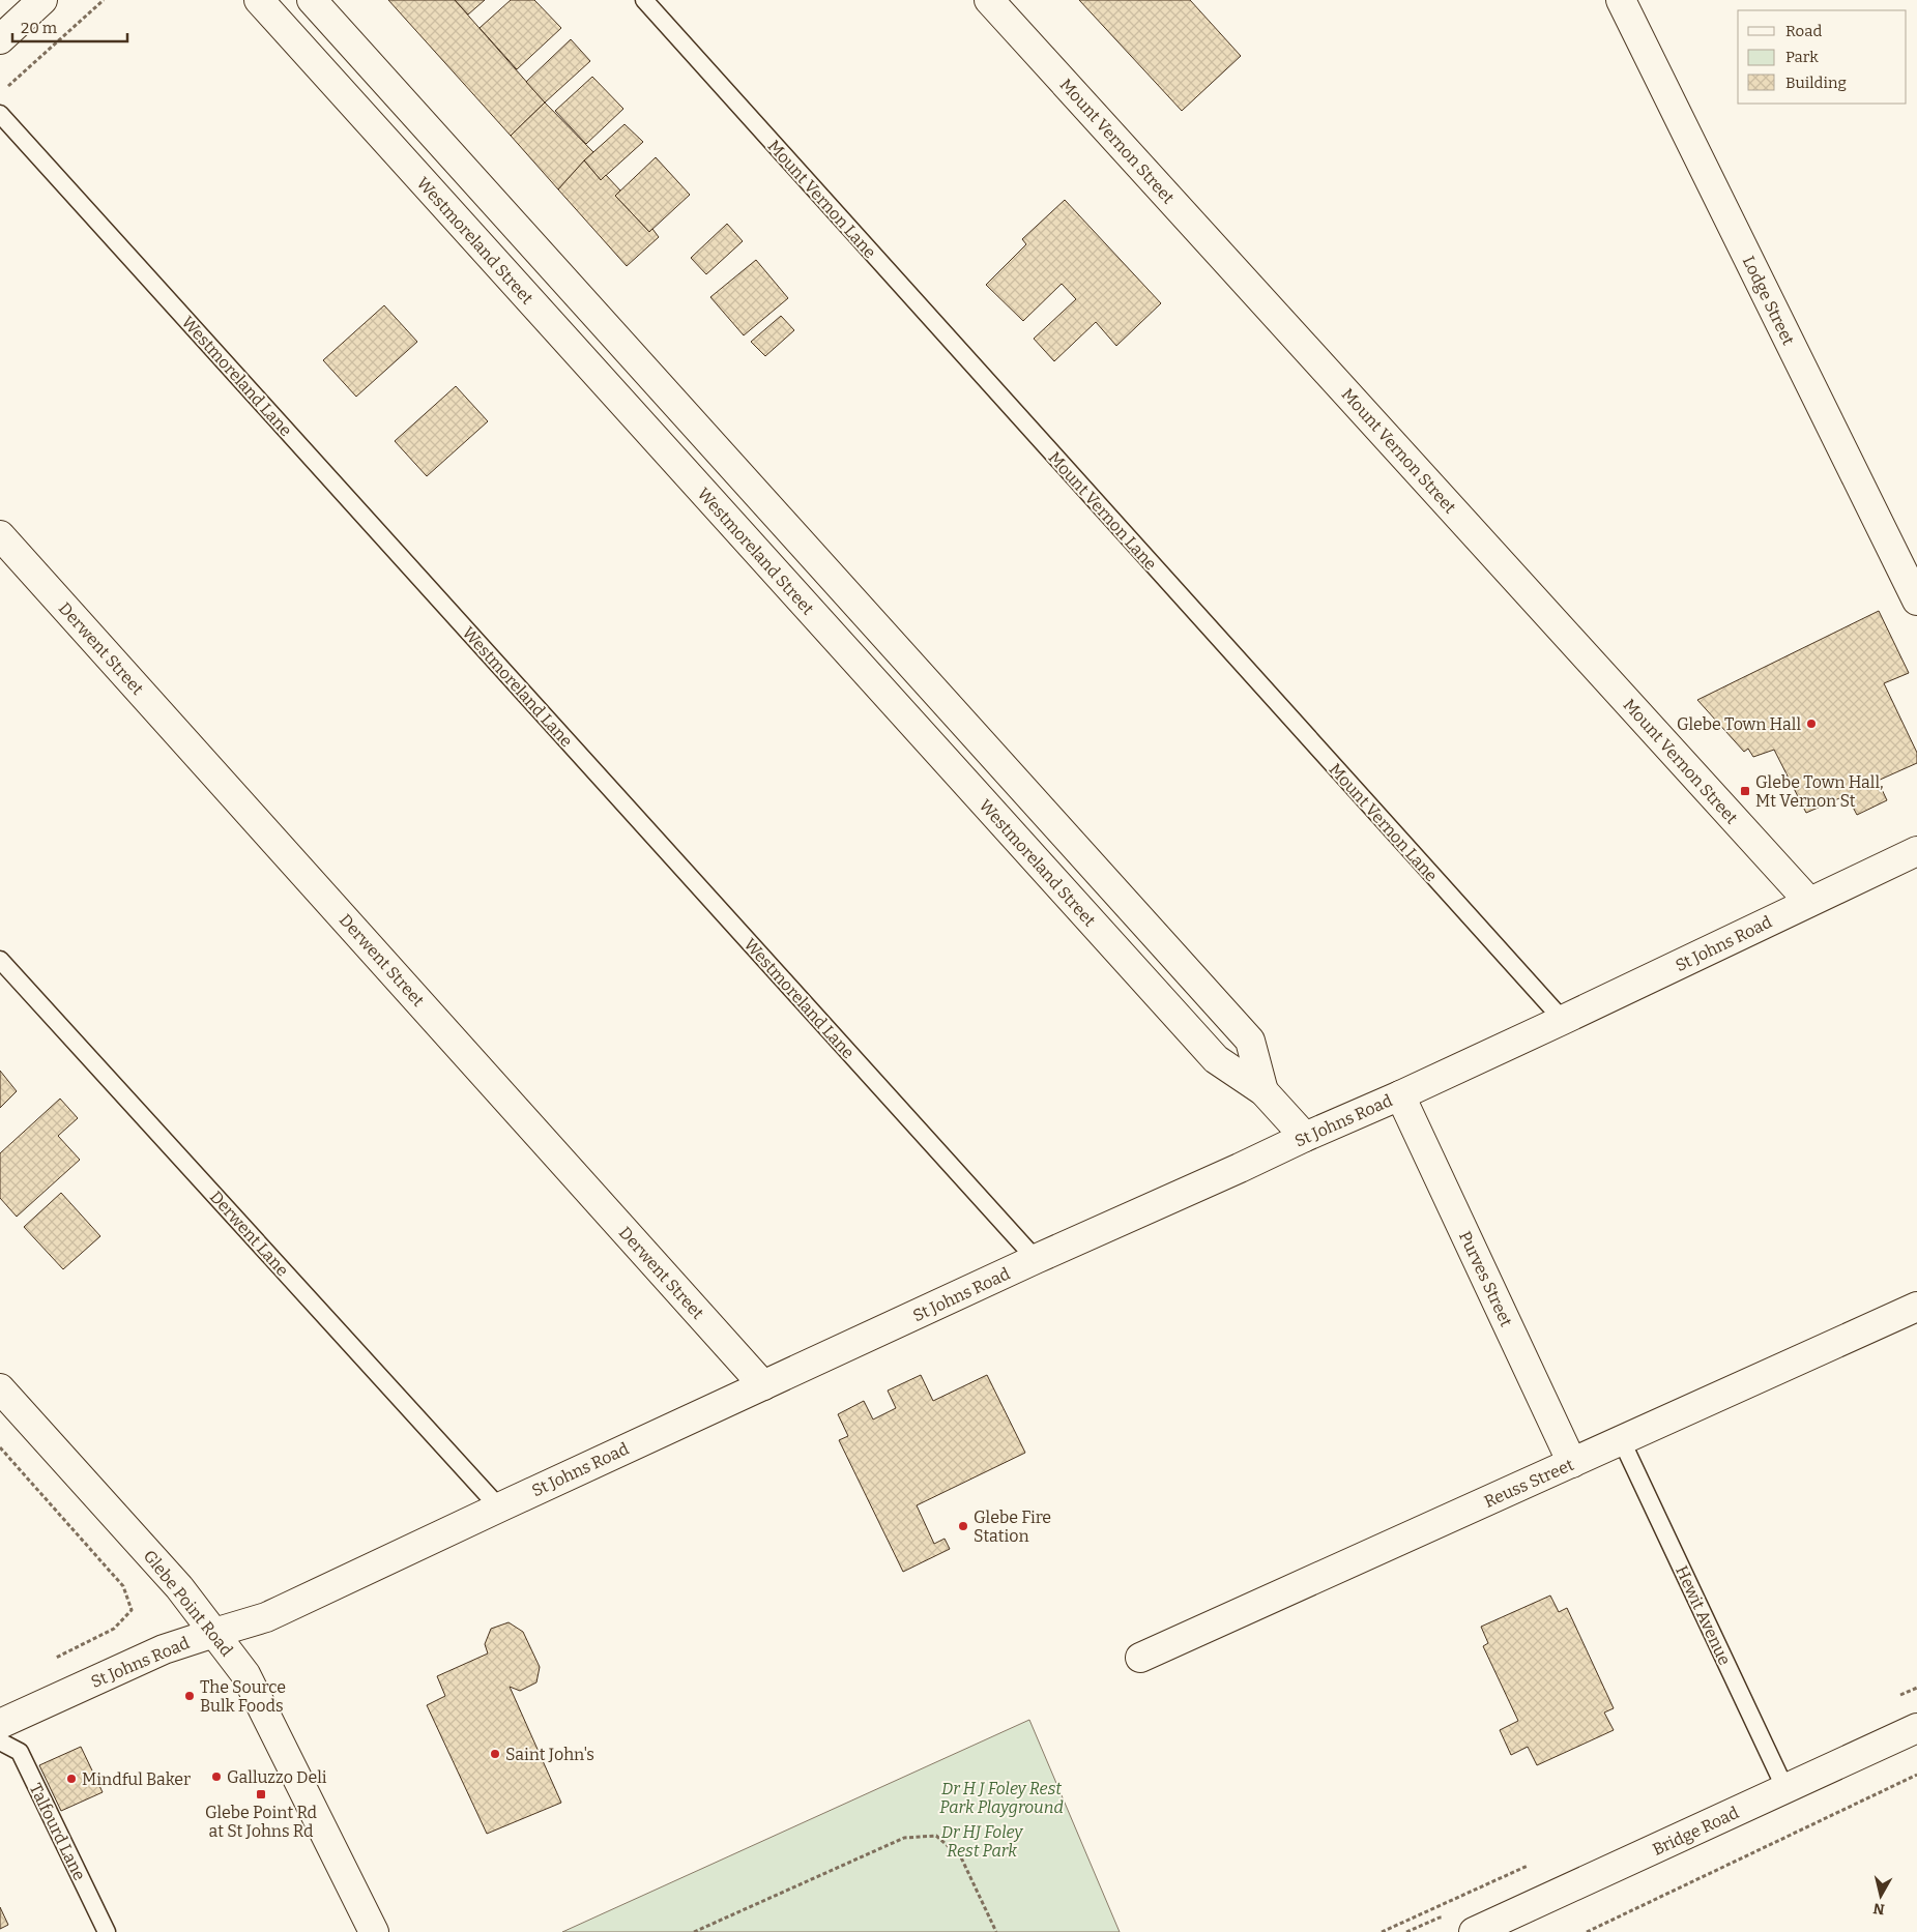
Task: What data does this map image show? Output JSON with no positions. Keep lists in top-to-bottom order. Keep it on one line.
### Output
{"streets":{"street":["Mount Vernon Street","Westmoreland Street","Lodge Street","Derwent Street","St Johns Road","Purves Street","Reuss Street","Glebe Point Road","Bridge Road"],"lane":["Mount Vernon Lane","Westmoreland Lane","Derwent Lane","Hewit Avenue","Talfourd Lane"]},"crossings":[["Mount Vernon Street","St Johns Road"],["Mount Vernon Lane","St Johns Road"],["Westmoreland Street","St Johns Road"],["Westmoreland Lane","St Johns Road"],["Derwent Street","St Johns Road"],["St Johns Road","Derwent Lane"],["St Johns Road","Purves Street"],["St Johns Road","Glebe Point Road"],["Purves Street","Reuss Street"],["Reuss Street","Hewit Avenue"],["Hewit Avenue","Bridge Road"]],"parks":["Dr H J Foley Rest Park Playground","Dr HJ Foley Rest Park"],"places":{"other":["Glebe Town Hall","Glebe Fire Station","The Source Bulk Foods","Saint John's","Galluzzo Deli","Mindful Baker"],"transit":["Glebe Town Hall, Mt Vernon St","Glebe Point Rd at St Johns Rd"]},"legend":["Road","Park","Building"],"scale_bar":"20 m","north":"bottom"}
